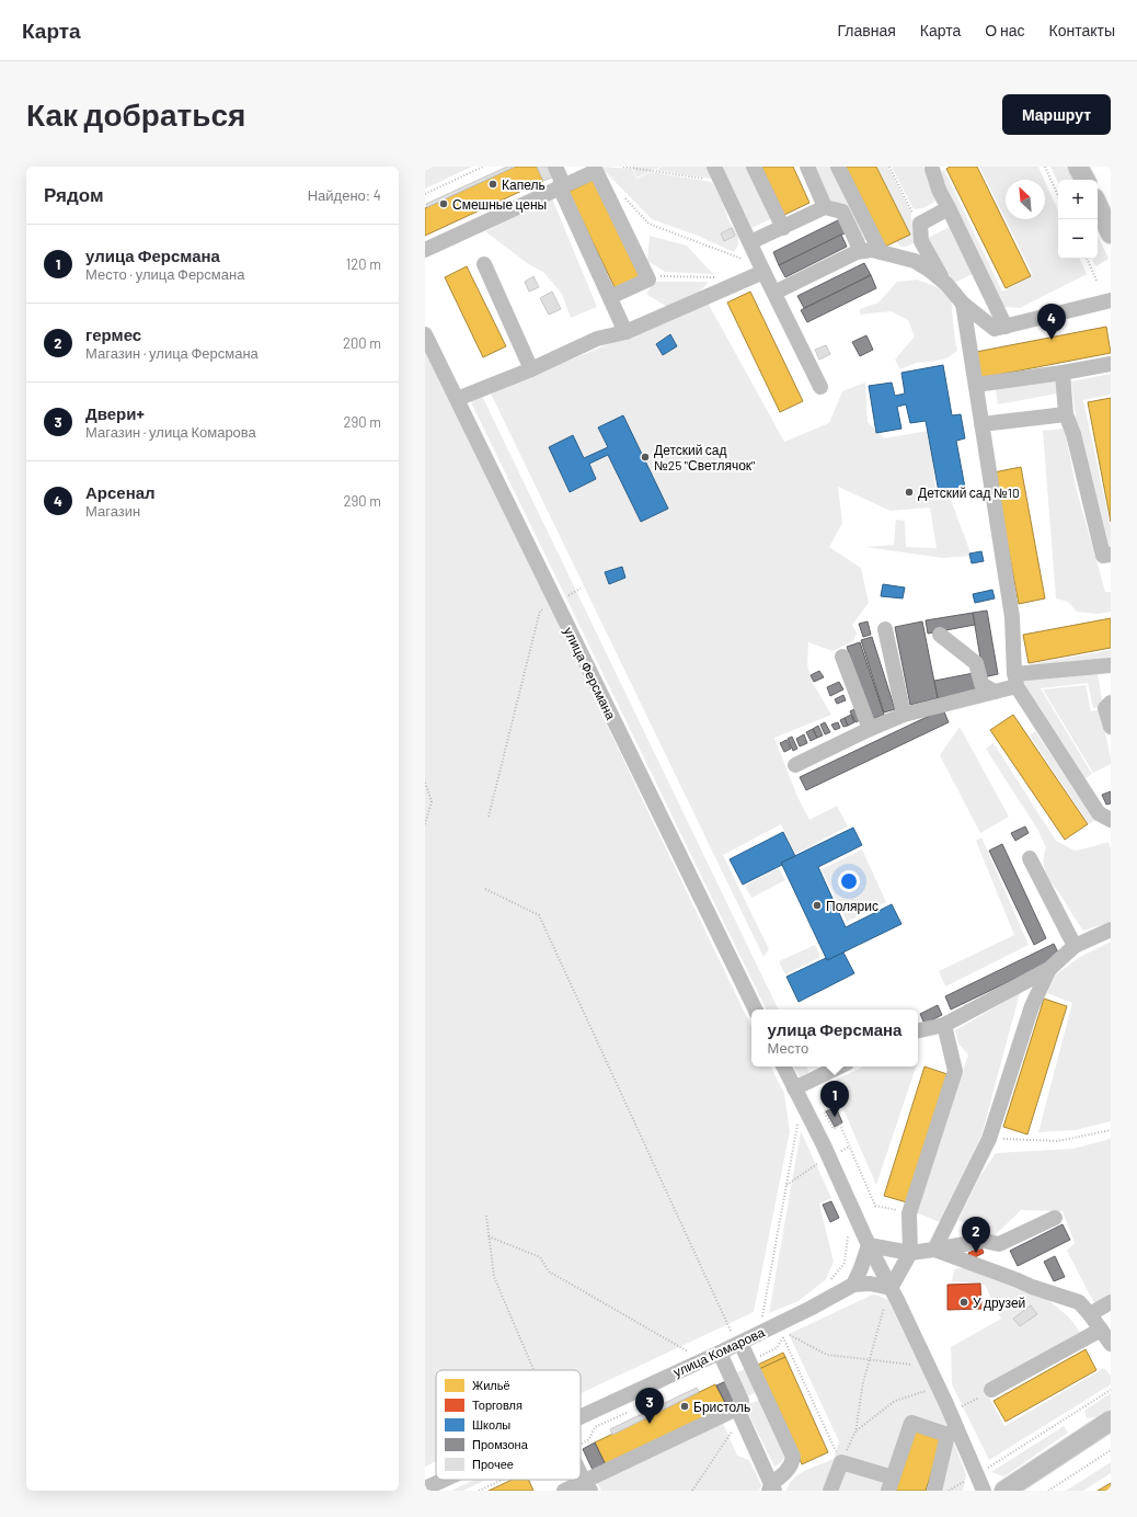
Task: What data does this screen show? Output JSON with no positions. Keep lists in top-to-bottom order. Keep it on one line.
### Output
{"streets":{"street":["улица Ферсмана","улица Комарова"]},"places":["Капель","Смешные цены","Детский сад №25 \"Светлячок\"","Детский сад №10","Полярис","У друзей","Бристоль"],"legend":["Жильё","Торговля","Школы","Промзона","Прочее"],"north":"top left","page":{"header":"Карта","nav":["Главная","Карта","О нас","Контакты"],"buttons":"Маршрут","title":"Как добраться","heading":["Рядом","Найдено: 4"],"map_buttons":["+","−"],"list":[{"mark":"1","name":"улица Ферсмана","note":"Место · улица Ферсмана","value":"120 m"},{"mark":"2","name":"гермес","note":"Магазин · улица Ферсмана","value":"200 m"},{"mark":"3","name":"Двери+","note":"Магазин · улица Комарова","value":"290 m"},{"mark":"4","name":"Арсенал","note":"Магазин","value":"290 m"}],"pins":["4","1","2","3"],"popup":["улица Ферсмана","Место"]}}
